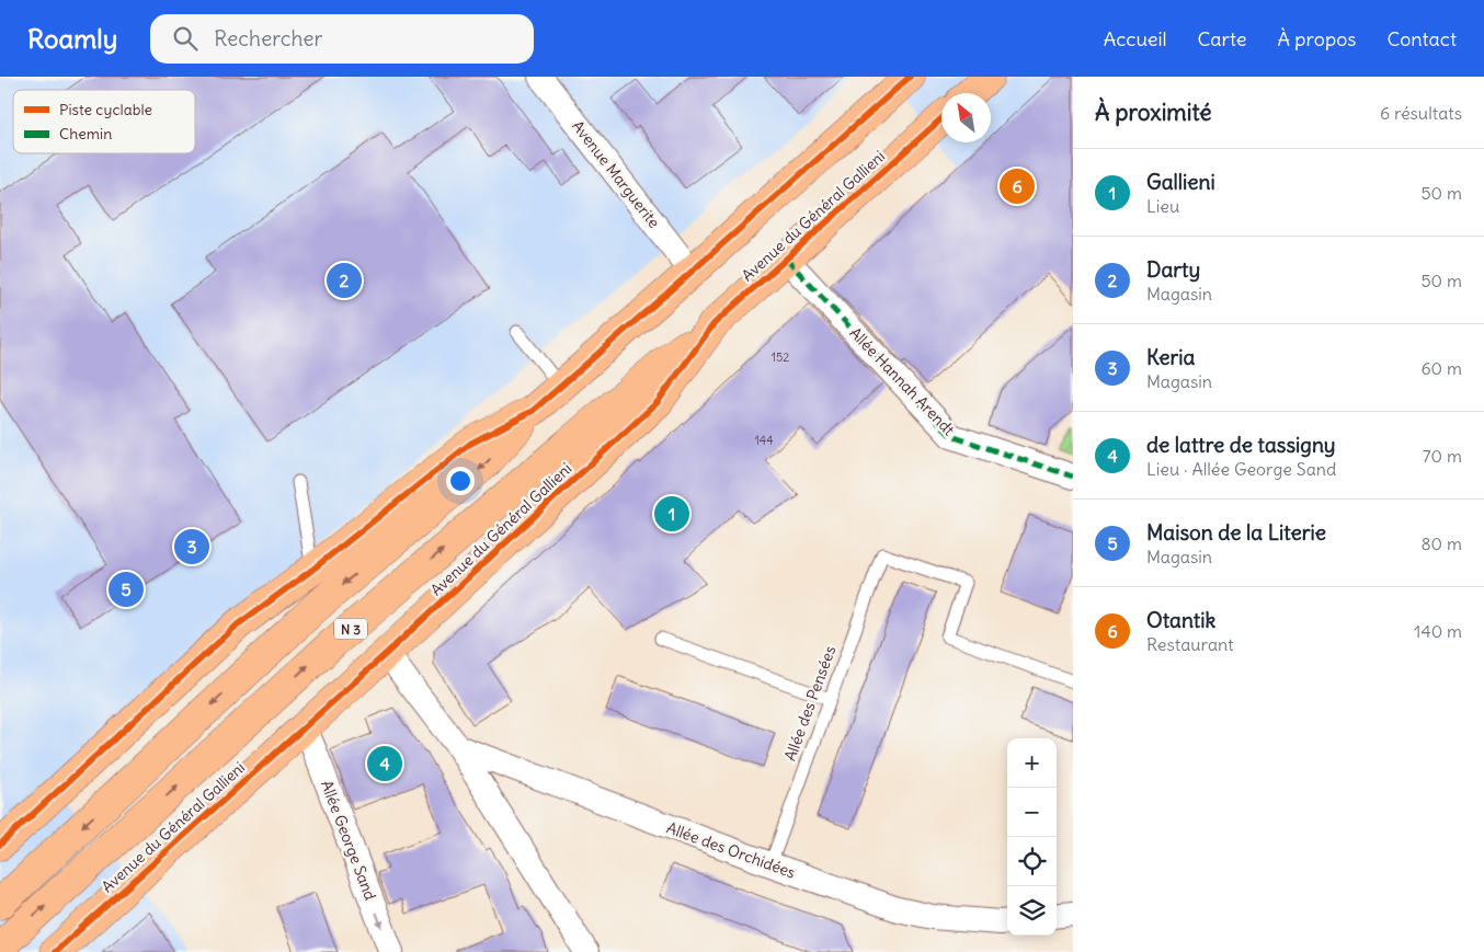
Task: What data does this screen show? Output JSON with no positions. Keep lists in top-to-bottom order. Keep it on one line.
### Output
{"streets":{"main road":["Avenue du Général Gallieni","N 3"],"street":["Avenue Marguerite","Allée Hannah Arendt","Allée George Sand","Allée des Orchidées"],"lane":["Allée des Pensées"]},"crossings":[["Avenue du Général Gallieni","Allée Hannah Arendt"],["Avenue du Général Gallieni","N 3"],["Avenue du Général Gallieni","Allée George Sand"],["Allée des Pensées","Allée des Orchidées"]],"house_numbers":["152","144"],"legend":["Piste cyclable","Chemin"],"north":"top left","page":{"header":"Roamly","search":"Rechercher","nav":["Accueil","Carte","À propos","Contact"],"heading":["À proximité","6 résultats"],"list":[{"mark":"1","name":"Gallieni","note":"Lieu","value":"50 m"},{"mark":"2","name":"Darty","note":"Magasin","value":"50 m"},{"mark":"3","name":"Keria","note":"Magasin","value":"60 m"},{"mark":"4","name":"de lattre de tassigny","note":"Lieu · Allée George Sand","value":"70 m"},{"mark":"5","name":"Maison de la Literie","note":"Magasin","value":"80 m"},{"mark":"6","name":"Otantik","note":"Restaurant","value":"140 m"}],"pins":["6","2","1","3","5","4"],"map_buttons":["+","−"]}}
